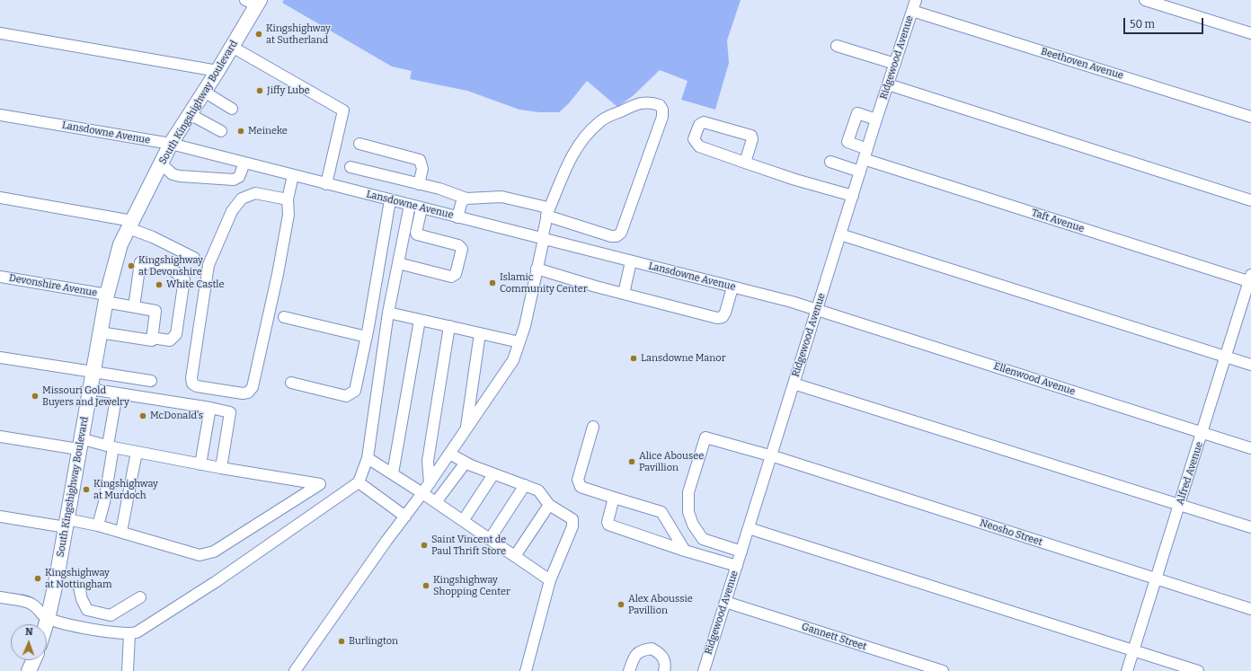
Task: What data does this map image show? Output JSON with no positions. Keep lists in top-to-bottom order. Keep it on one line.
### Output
{"streets":{"main road":["South Kingshighway Boulevard"],"street":["Ridgewood Avenue","Beethoven Avenue","Lansdowne Avenue","Taft Avenue","Devonshire Avenue","Ellenwood Avenue","Alfred Avenue","Neosho Street","Gannett Street"]},"crossings":[["Ridgewood Avenue","Beethoven Avenue"],["Ridgewood Avenue","Lansdowne Avenue"],["Ridgewood Avenue","Taft Avenue"],["Ridgewood Avenue","Ellenwood Avenue"],["Ridgewood Avenue","Neosho Street"],["Ridgewood Avenue","Gannett Street"],["South Kingshighway Boulevard","Lansdowne Avenue"],["South Kingshighway Boulevard","Devonshire Avenue"],["Lansdowne Avenue","Ellenwood Avenue"],["Taft Avenue","Alfred Avenue"],["Ellenwood Avenue","Alfred Avenue"],["Alfred Avenue","Neosho Street"]],"places":["Kingshighway at Sutherland","Jiffy Lube","Meineke","Kingshighway at Devonshire","Islamic Community Center","White Castle","Lansdowne Manor","Missouri Gold Buyers and Jewelry","McDonald's","Alice Abousee Pavillion","Kingshighway at Murdoch","Saint Vincent de Paul Thrift Store","Kingshighway at Nottingham","Kingshighway Shopping Center","Alex Aboussie Pavillion","Burlington"],"scale_bar":"50 m","north":"top"}
